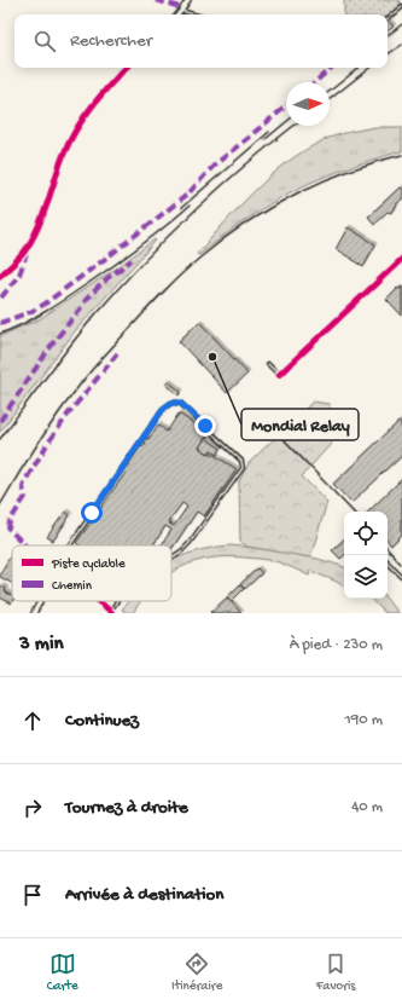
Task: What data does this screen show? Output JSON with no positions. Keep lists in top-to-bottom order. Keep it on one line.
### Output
{"places":["Mondial Relay"],"legend":["Piste cyclable","Chemin"],"north":"right","page":{"search":"Rechercher","heading":["3 min","À pied · 230 m"],"list":[["Continuez","190 m"],["Tournez à droite","40 m"],"Arrivée à destination"],"nav":["Carte","Itinéraire","Favoris"]}}
